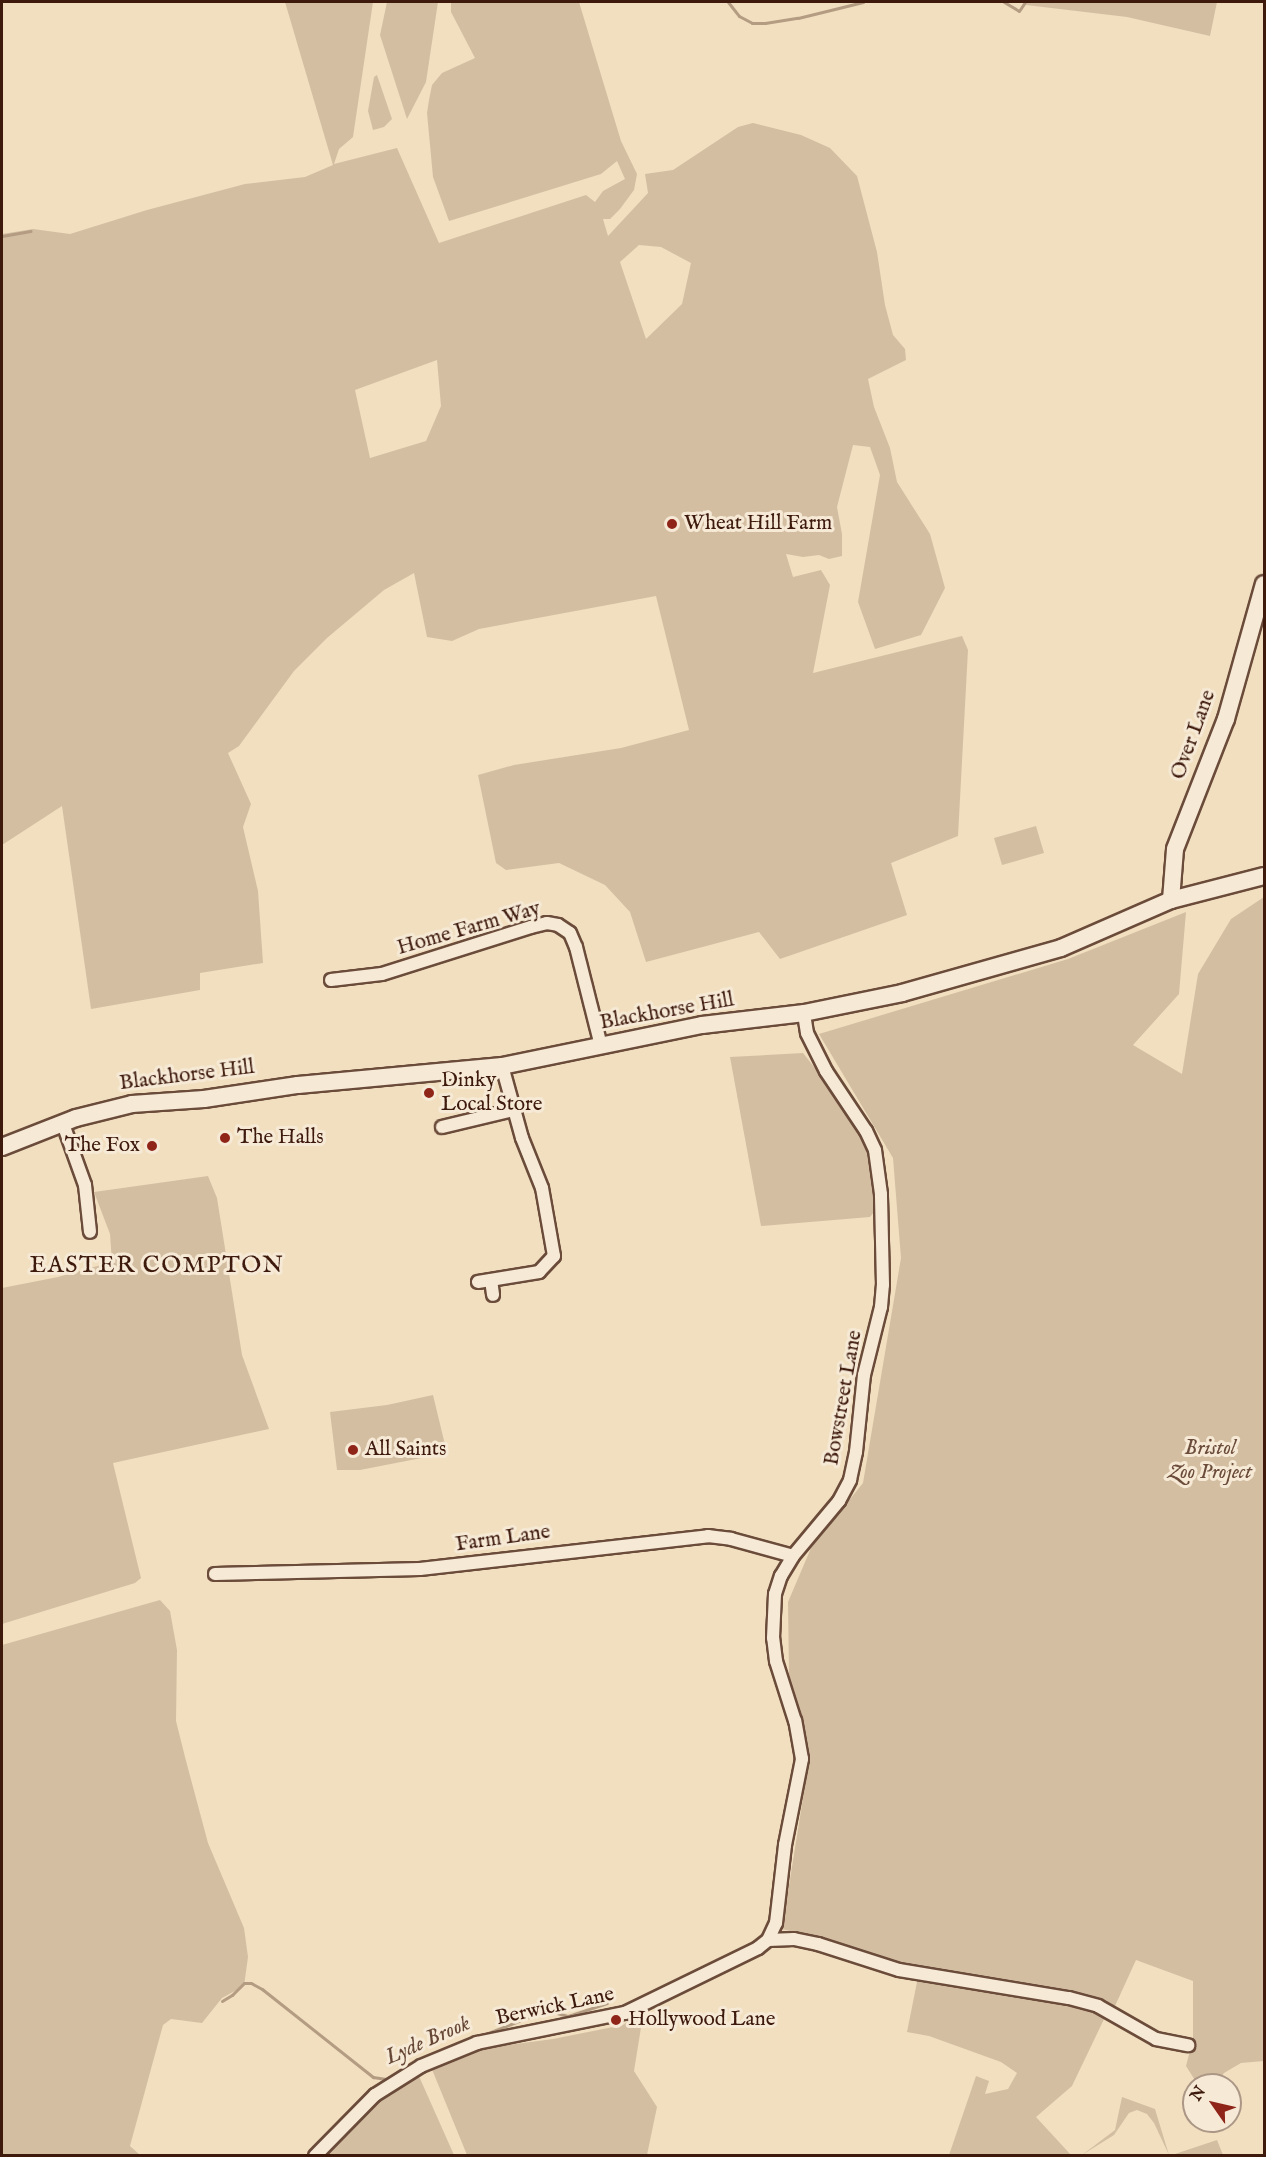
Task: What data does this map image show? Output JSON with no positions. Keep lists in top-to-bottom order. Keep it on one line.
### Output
{"streets":{"main road":["Over Lane","Blackhorse Hill"],"street":["Home Farm Way","Bowstreet Lane","Farm Lane","Berwick Lane"]},"crossings":[["Over Lane","Blackhorse Hill"],["Home Farm Way","Blackhorse Hill"],["Blackhorse Hill","Bowstreet Lane"],["Bowstreet Lane","Farm Lane"]],"districts":["EASTER COMPTON"],"water":["Lyde Brook"],"parks":["Bristol Zoo Project"],"places":["Wheat Hill Farm","Dinky Local Store","The Halls","The Fox","All Saints","Hollywood Lane"],"north":"top left"}
